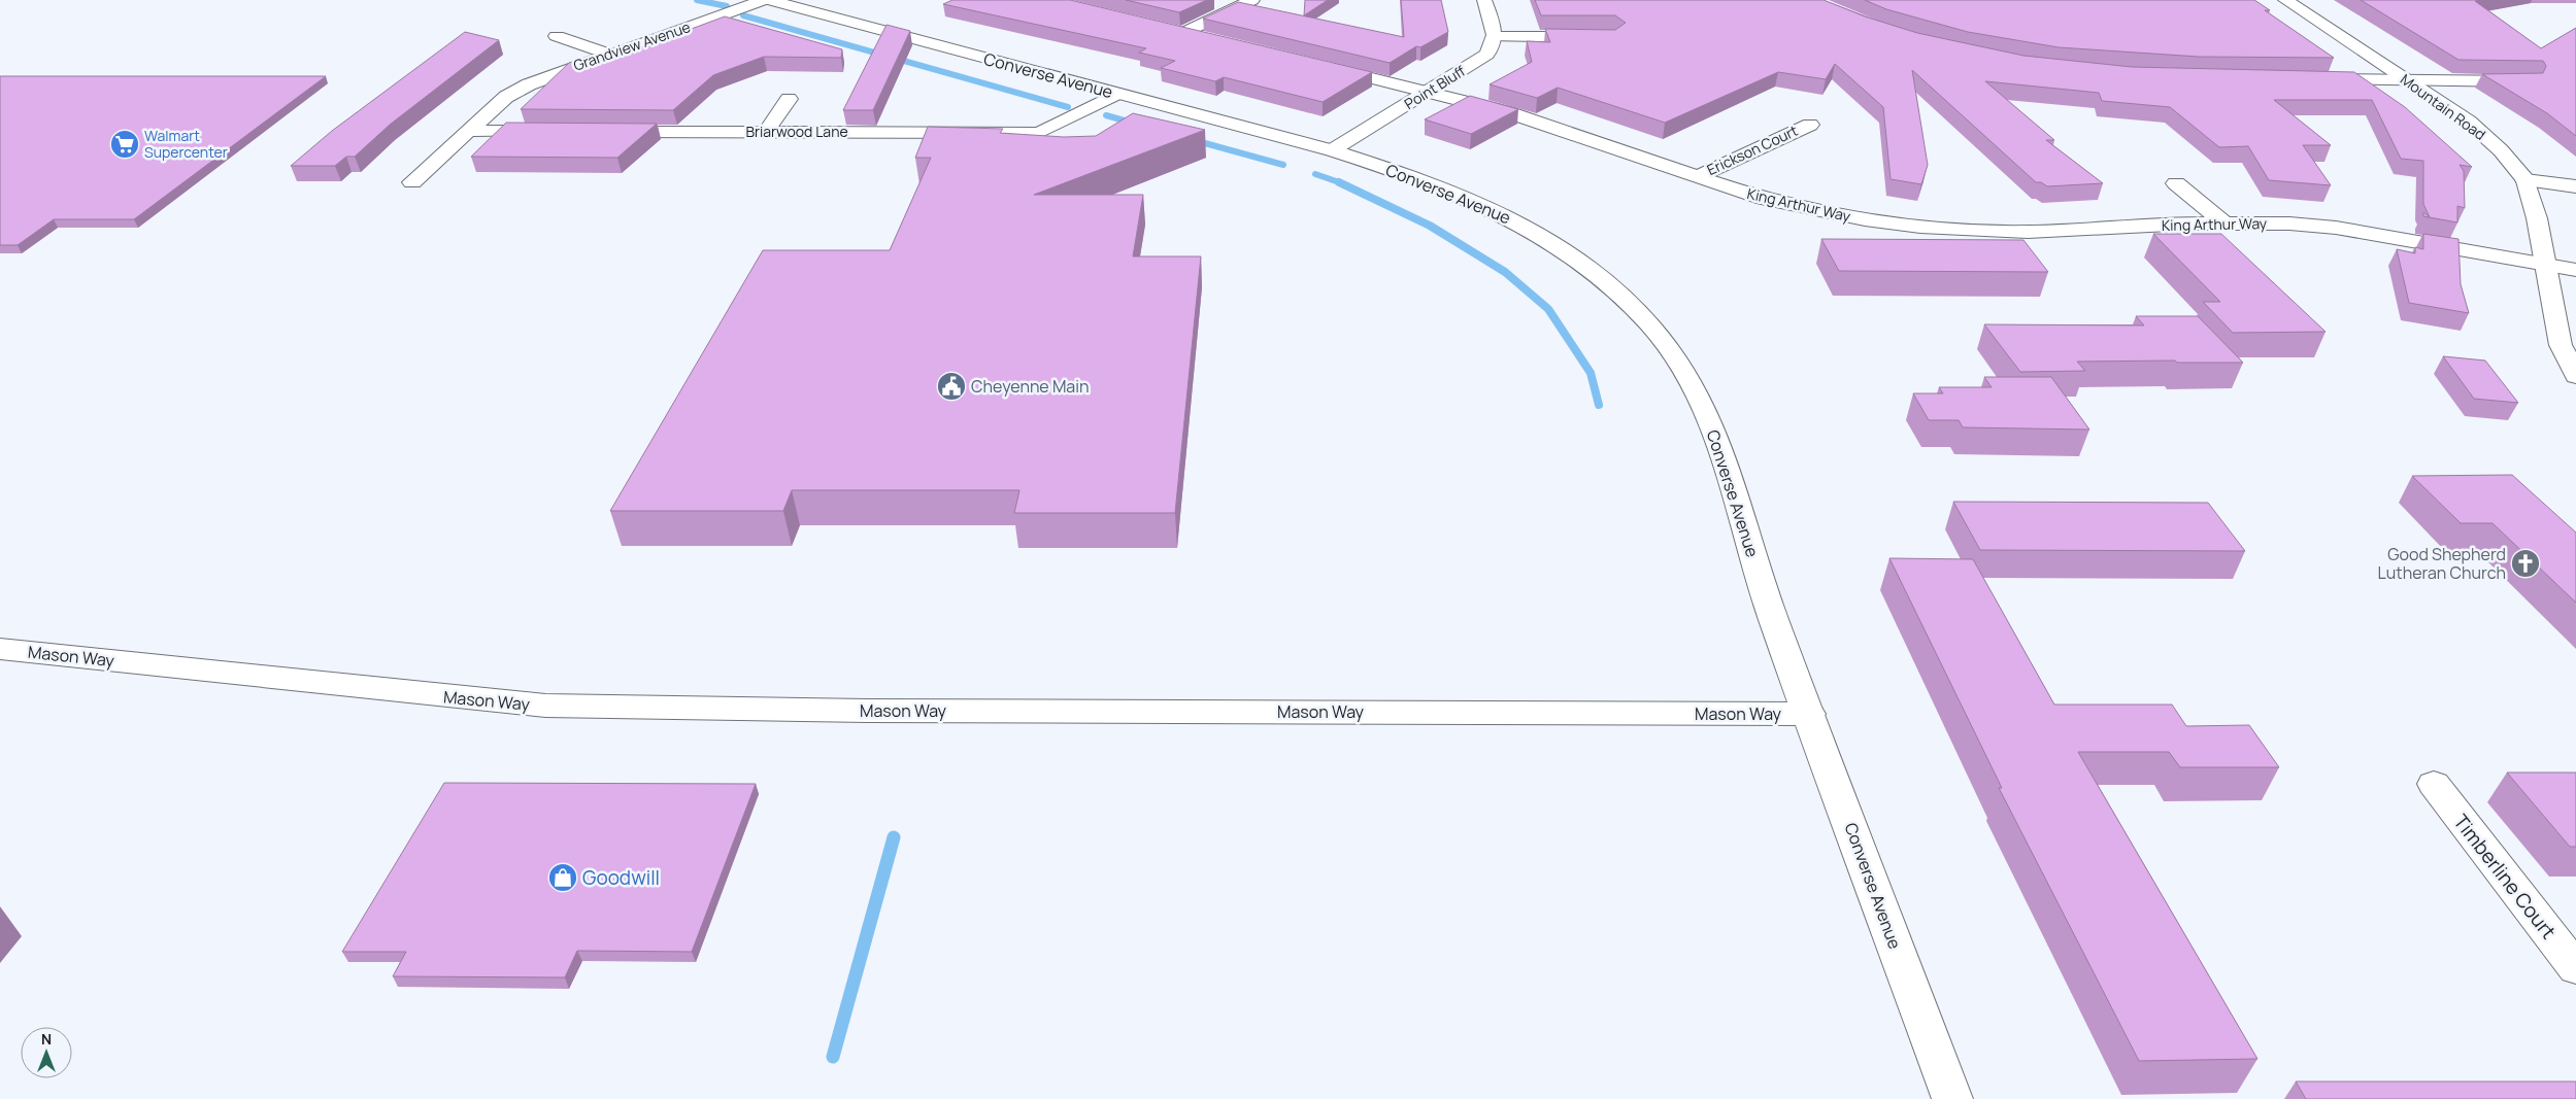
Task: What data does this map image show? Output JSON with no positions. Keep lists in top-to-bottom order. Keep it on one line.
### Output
{"streets":{"street":["Grandview Avenue","Converse Avenue","Point Bluff","Mountain Road","Briarwood Lane","Erickson Court","King Arthur Way","Mason Way","Timberline Court"]},"crossings":[["Converse Avenue","Point Bluff"],["Converse Avenue","Briarwood Lane"],["Converse Avenue","Mason Way"],["Point Bluff","King Arthur Way"],["Mountain Road","King Arthur Way"],["Erickson Court","King Arthur Way"]],"places":{"supermarket":["Walmart Supercenter"],"public building":["Cheyenne Main"],"church":["Good Shepherd Lutheran Church"],"shop":["Goodwill"]},"north":"top"}
